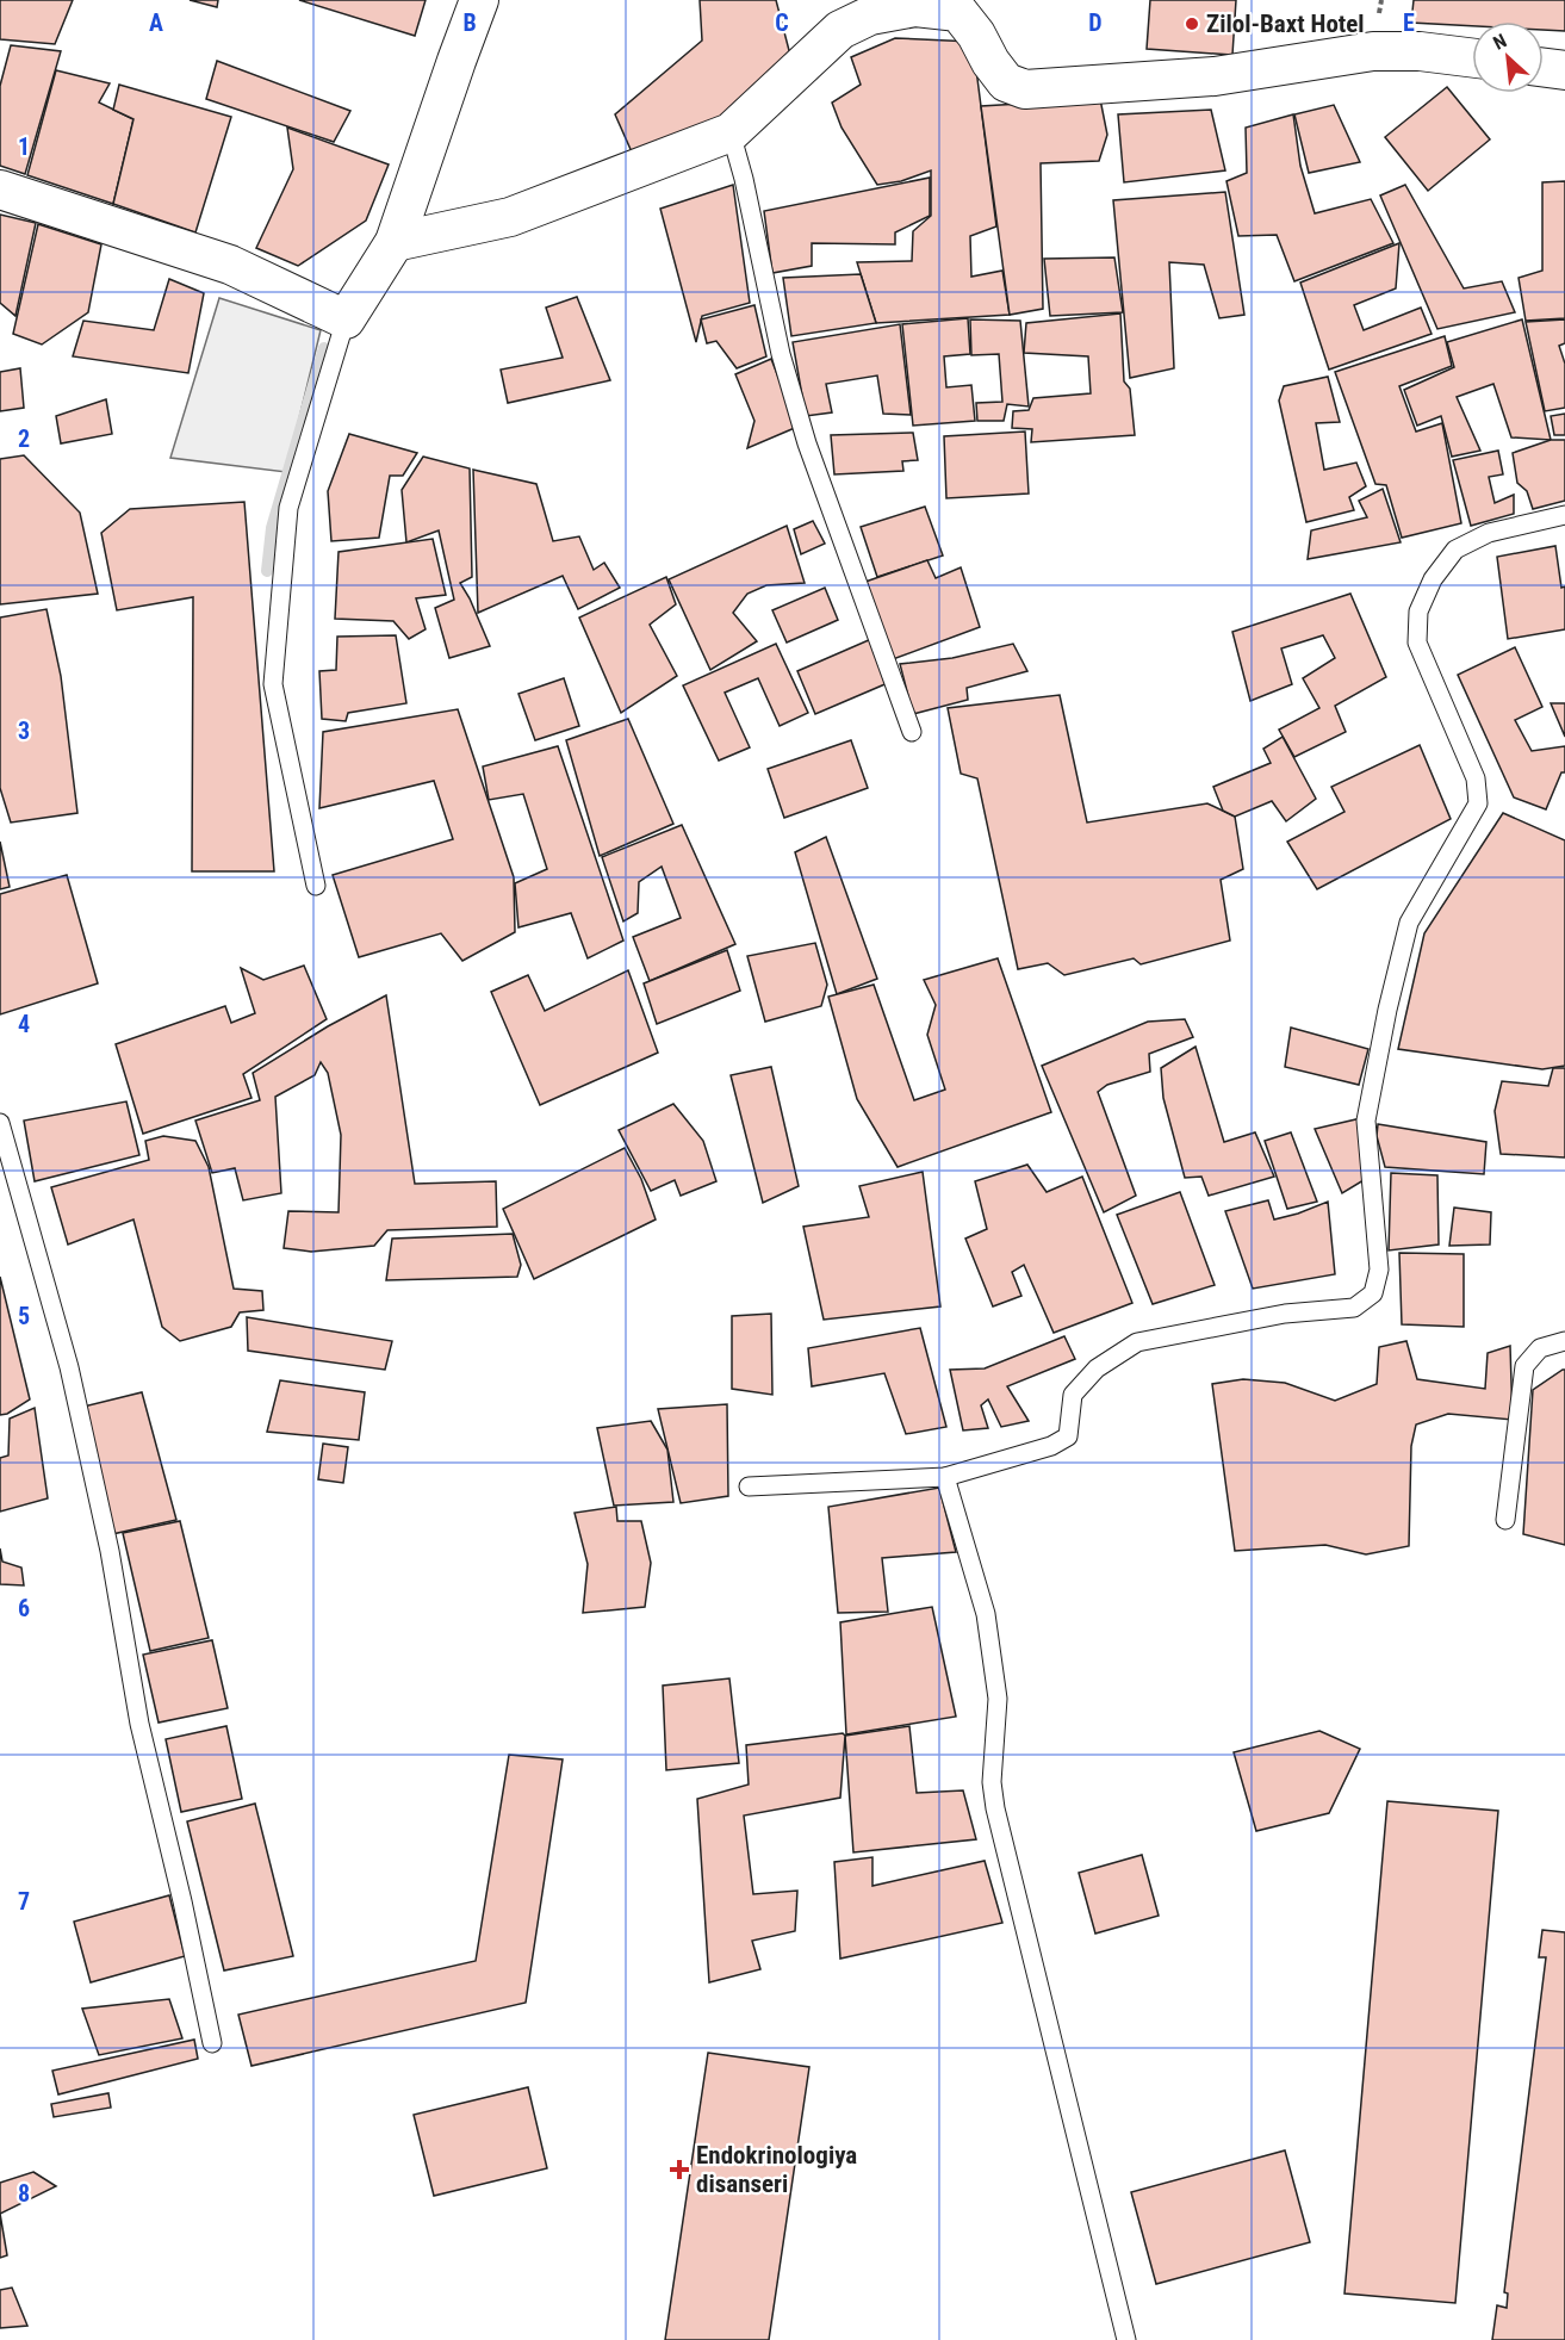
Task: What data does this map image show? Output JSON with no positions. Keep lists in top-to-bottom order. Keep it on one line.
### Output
{"places":{"other":["Zilol-Baxt Hotel"],"health":["Endokrinologiya disanseri"]},"north":"top left","grid":{"columns":["A","B","C","D","E"],"rows":["1","2","3","4","5","6","7","8"]}}
